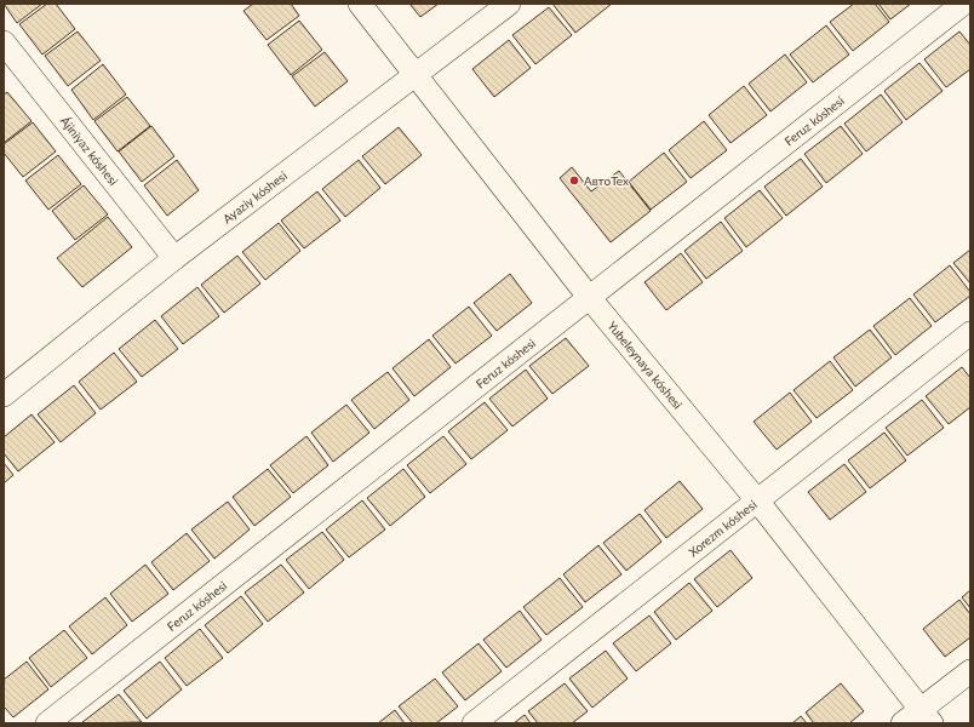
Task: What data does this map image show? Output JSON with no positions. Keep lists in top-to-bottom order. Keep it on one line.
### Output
{"streets":{"street":["Feruz kóshesi","Ájiniyaz kóshesi","Ayaziy kóshesi","Yubeleynaya kóshesi","Xorezm kóshesi"]},"crossings":[["Feruz kóshesi","Yubeleynaya kóshesi"],["Ájiniyaz kóshesi","Ayaziy kóshesi"],["Ayaziy kóshesi","Yubeleynaya kóshesi"],["Yubeleynaya kóshesi","Xorezm kóshesi"]],"places":["АвтоТех"]}
